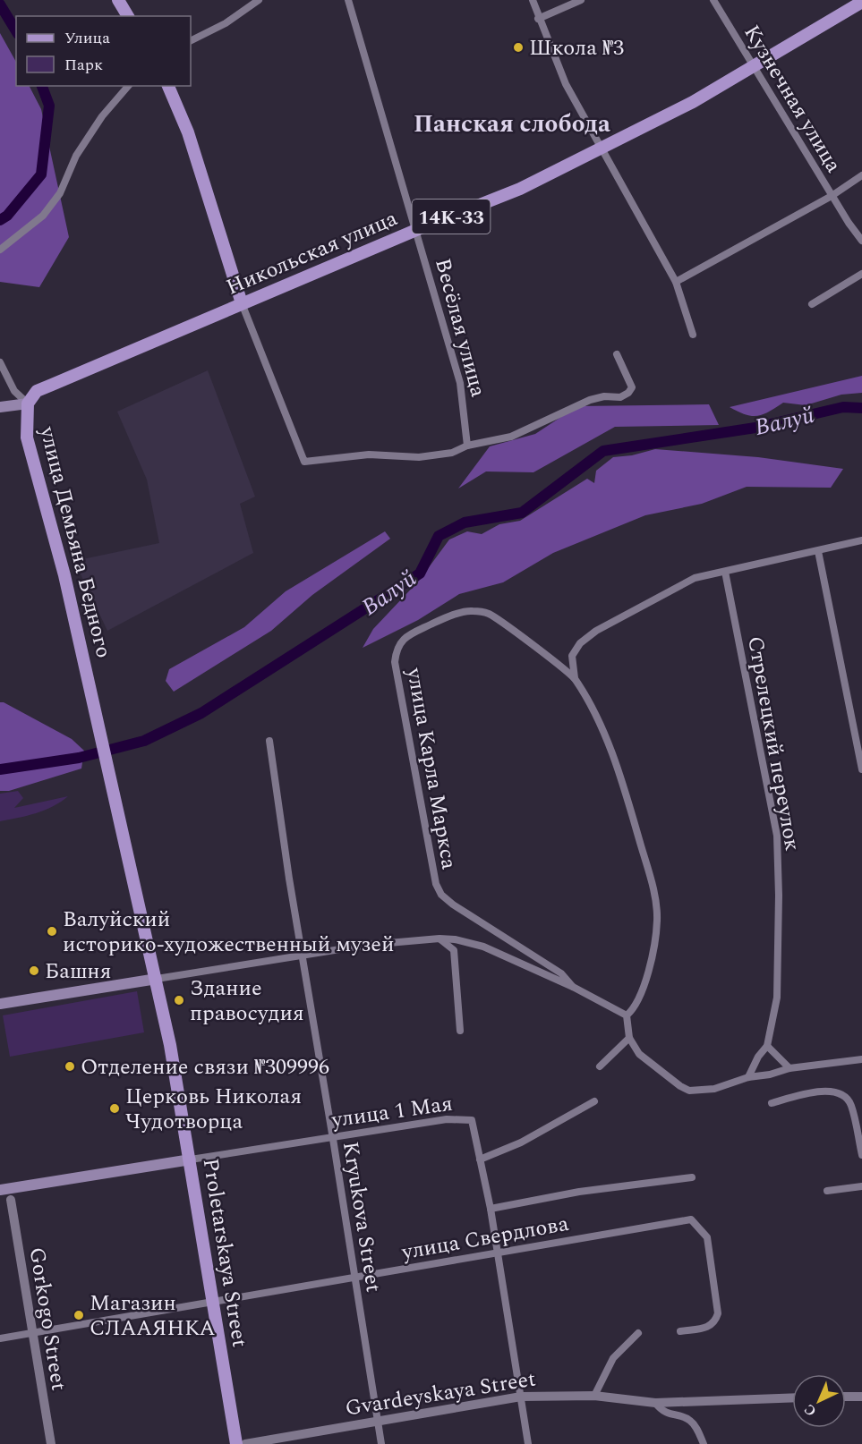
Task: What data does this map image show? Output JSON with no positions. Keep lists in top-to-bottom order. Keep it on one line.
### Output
{"streets":{"main road":["14К-33","Никольская улица","улица Демьяна Бедного","улица 1 Мая","Proletarskaya Street"],"street":["Кузнечная улица","Весёлая улица","Стрелецкий переулок","улица Карла Маркса","Kryukova Street","улица Свердлова","Gorkogo Street","Gvardeyskaya Street"]},"crossings":[["Кузнечная улица","Никольская улица"],["Никольская улица","Весёлая улица"],["Никольская улица","улица Демьяна Бедного"],["улица Демьяна Бедного","Proletarskaya Street"],["улица 1 Мая","Kryukova Street"],["улица 1 Мая","Proletarskaya Street"],["Kryukova Street","улица Свердлова"],["Kryukova Street","Gvardeyskaya Street"],["улица Свердлова","Proletarskaya Street"],["улица Свердлова","Gorkogo Street"]],"districts":["Панская слобода"],"water":["Валуй"],"places":["Школа №3","Валуйский историко-художественный музей","Башня","Здание правосудия","Отделение связи №309996","Церковь Николая Чудотворца","Магазин СЛААЯНКА"],"legend":["Улица","Парк"],"north":"bottom left"}
